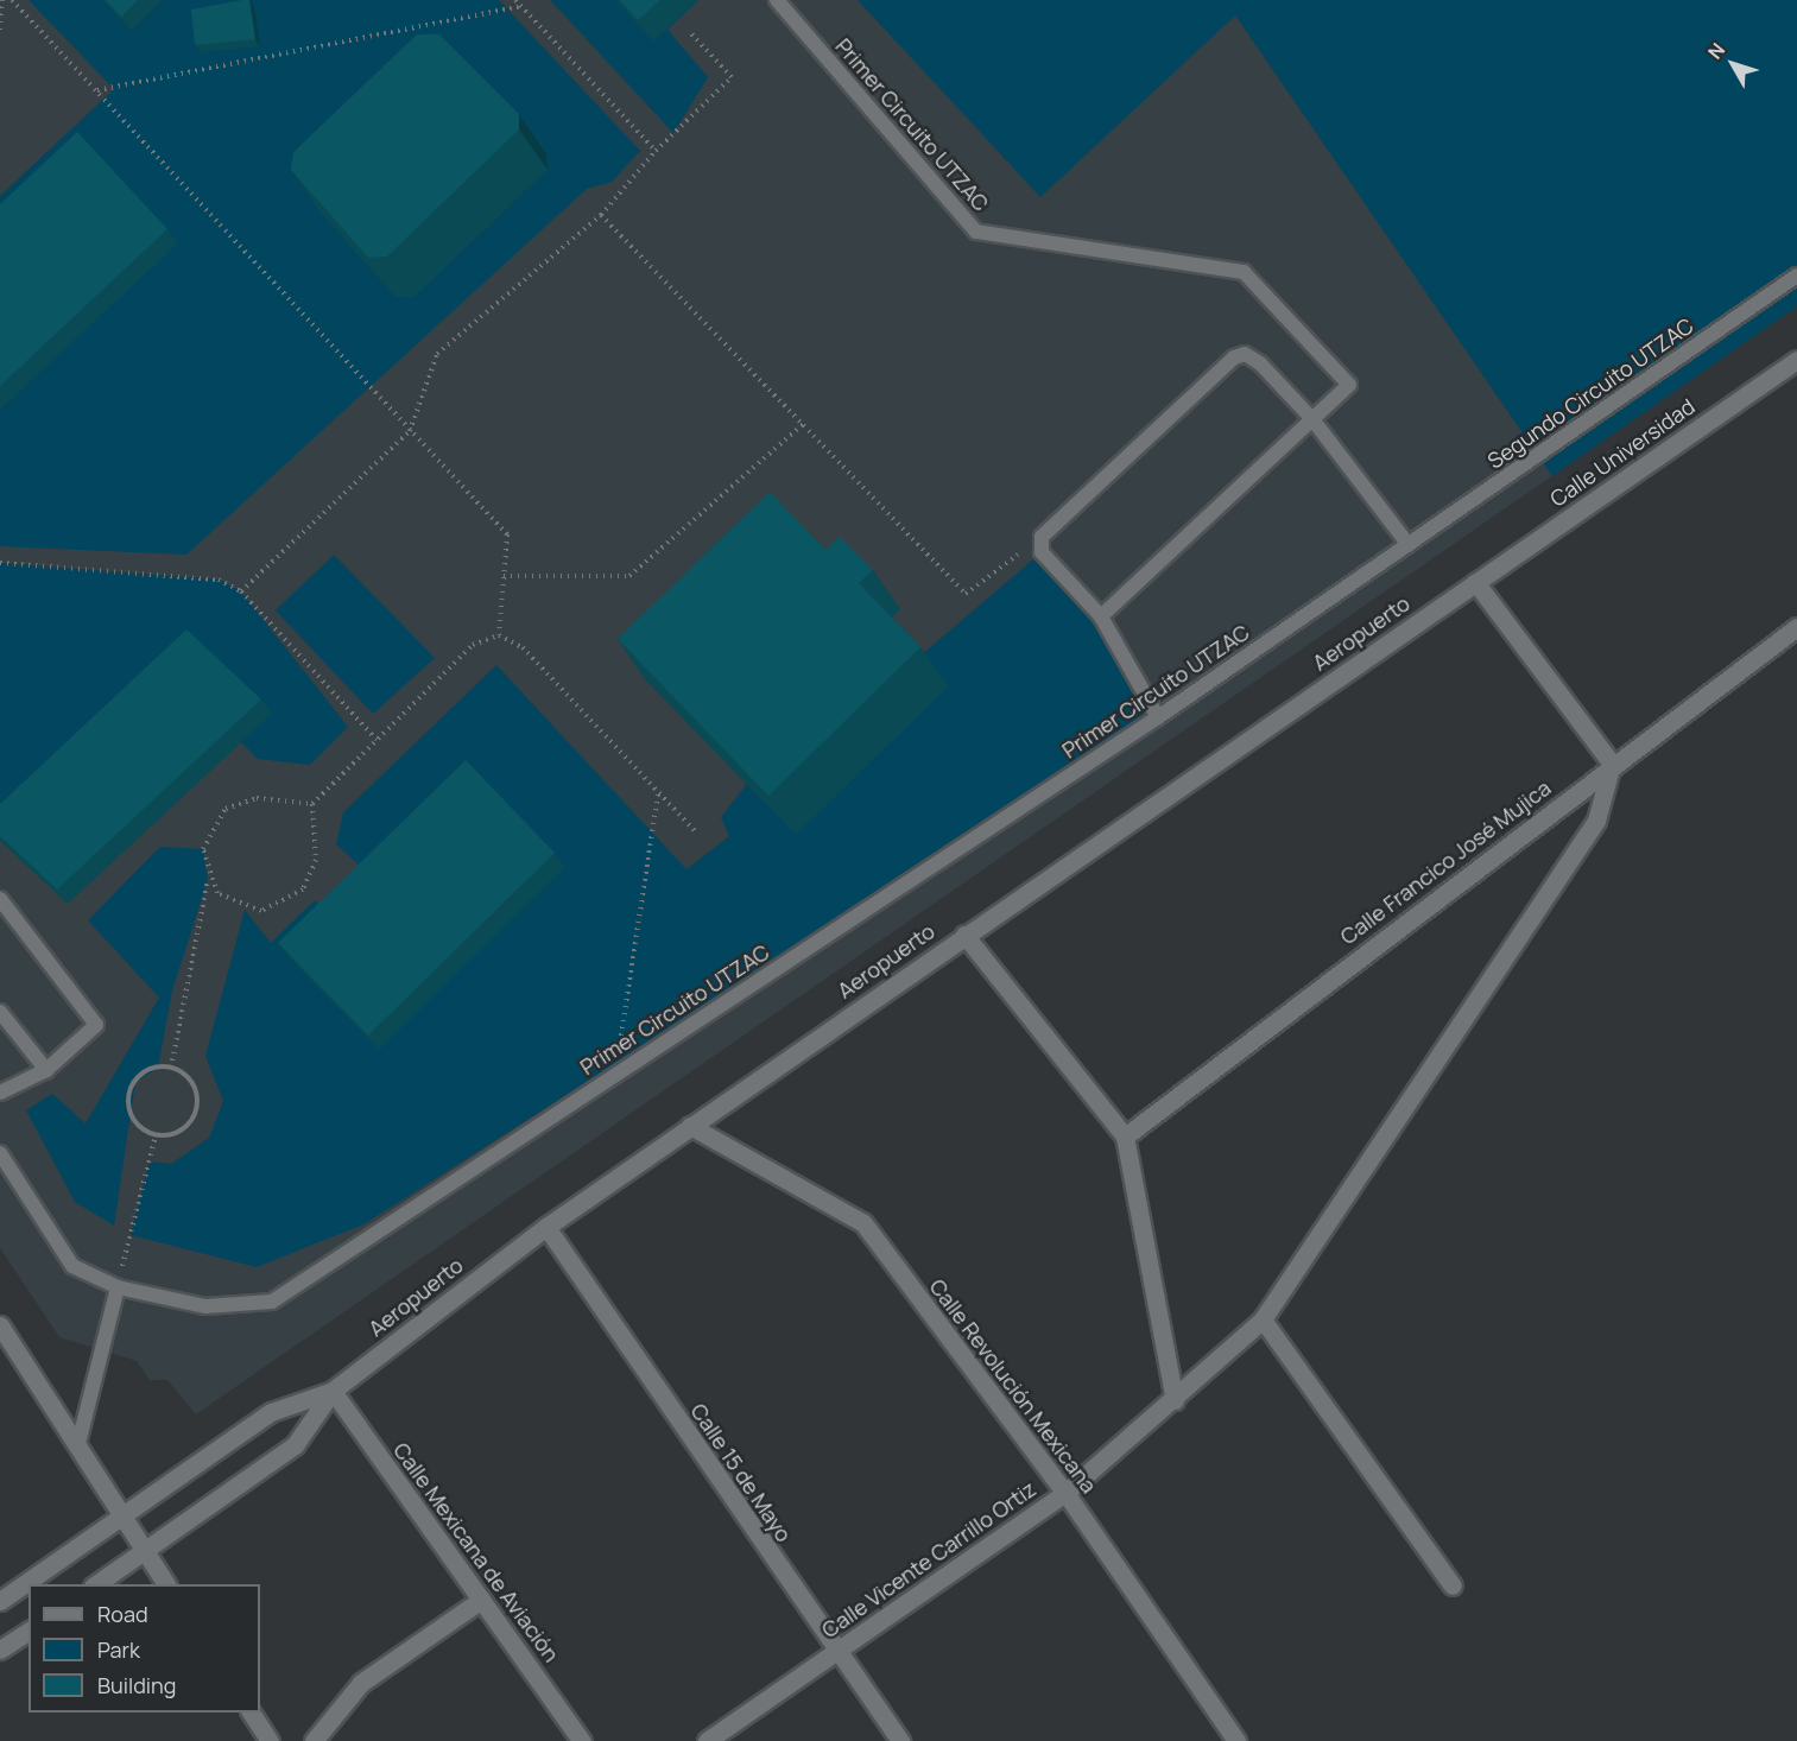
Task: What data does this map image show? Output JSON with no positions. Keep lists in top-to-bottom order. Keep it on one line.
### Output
{"streets":{"street":["Calle Universidad","Aeropuerto","Calle Francico José Mujica","Calle Revolución Mexicana","Calle 15 de Mayo","Calle Mexicana de Aviación","Calle Vicente Carrillo Ortiz"],"lane":["Primer Circuito UTZAC","Segundo Circuito UTZAC"]},"crossings":[["Primer Circuito UTZAC","Segundo Circuito UTZAC"],["Calle Universidad","Aeropuerto"],["Aeropuerto","Calle Revolución Mexicana"],["Aeropuerto","Calle 15 de Mayo"],["Aeropuerto","Calle Mexicana de Aviación"],["Calle Francico José Mujica","Calle Vicente Carrillo Ortiz"],["Calle Revolución Mexicana","Calle Vicente Carrillo Ortiz"],["Calle 15 de Mayo","Calle Vicente Carrillo Ortiz"]],"legend":["Road","Park","Building"],"north":"top left"}
